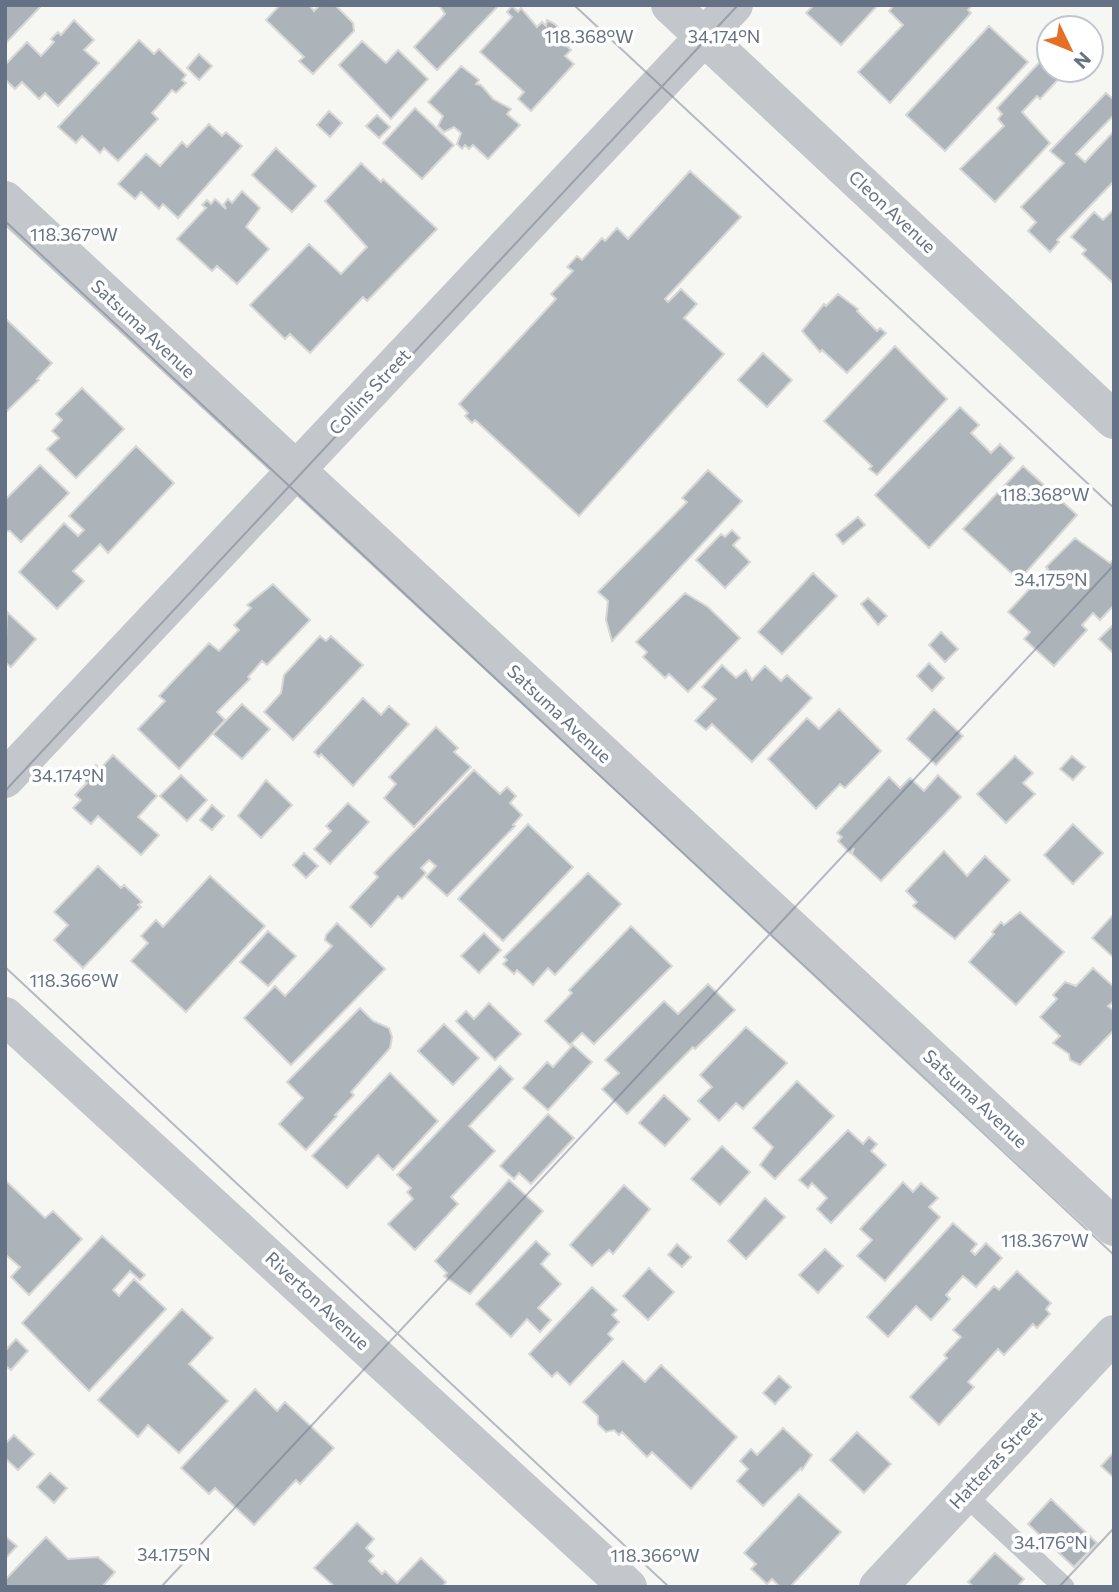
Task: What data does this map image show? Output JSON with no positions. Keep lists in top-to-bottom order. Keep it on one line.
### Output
{"streets":{"street":["Cleon Avenue","Satsuma Avenue","Collins Street","Riverton Avenue","Hatteras Street"]},"crossings":[["Cleon Avenue","Collins Street"],["Satsuma Avenue","Collins Street"]],"north":"bottom right","coordinates":["118.368°W","34.174°N","118.367°W","34.175°N","118.366°W","34.176°N"]}
